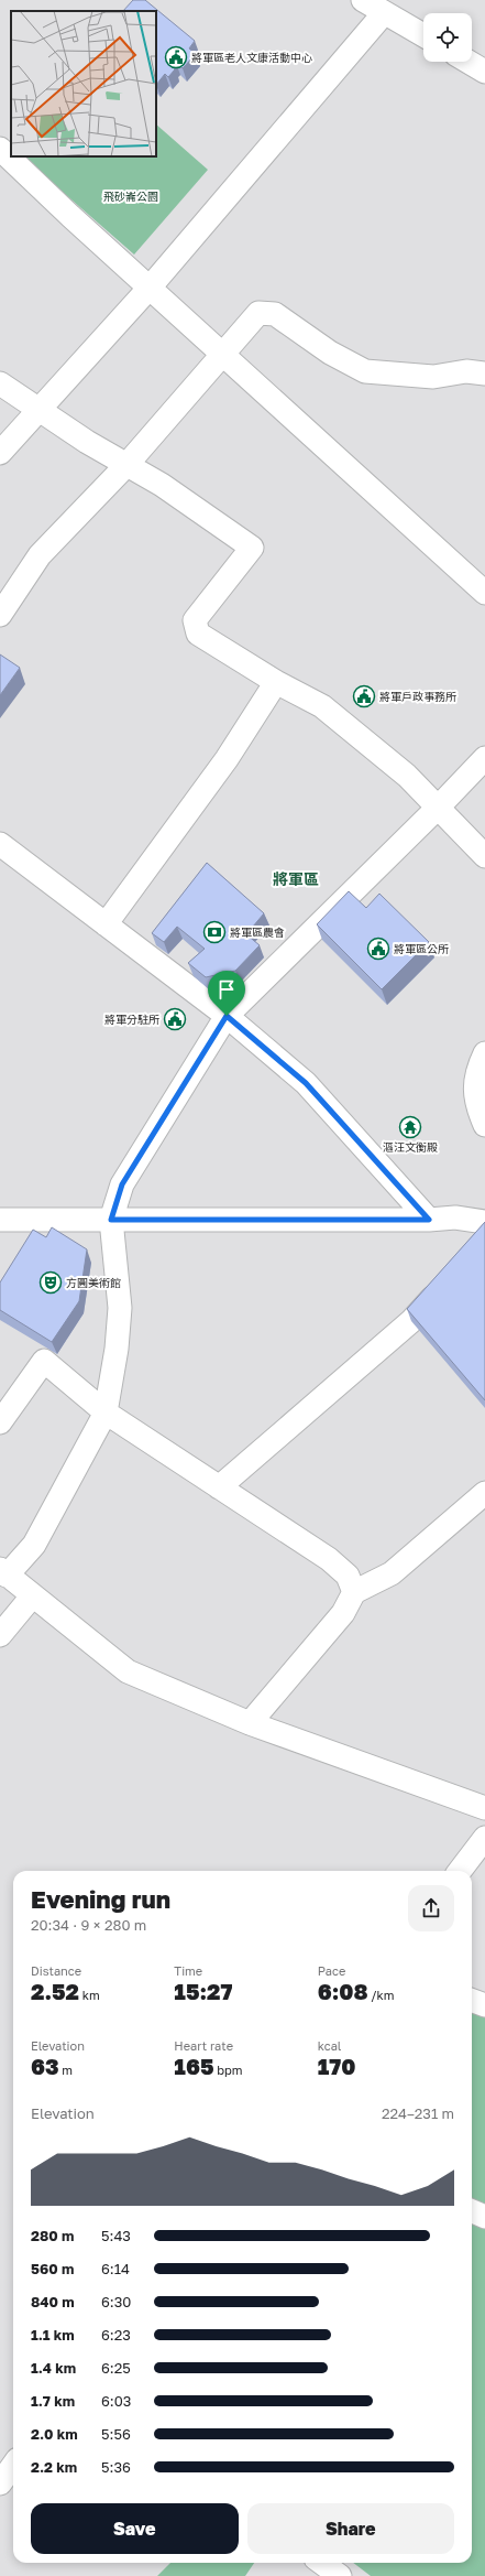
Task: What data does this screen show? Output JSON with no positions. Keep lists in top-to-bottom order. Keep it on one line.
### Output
{"districts":["將軍區"],"parks":["飛砂崙公園"],"places":{"public building":["將軍區老人文康活動中心","將軍戶政事務所","將軍區公所","將軍分駐所"],"bank":["將軍區農會"],"temple":["漚汪文衡殿"],"theatre":["方圓美術館"]},"page":{"heading":["Evening run","20:34 · 9 × 280 m"],"stats":[["Distance","2.52 km"],["Time","15:27"],["Pace","6:08 /km"],["Elevation","63 m"],["Heart rate","165 bpm"],["kcal","170"]],"chart":["Elevation","224–231 m"],"list":[{"name":"280 m","note":"5:43"},{"name":"560 m","note":"6:14"},{"name":"840 m","note":"6:30"},{"name":"1.1 km","note":"6:23"},{"name":"1.4 km","note":"6:25"},{"name":"1.7 km","note":"6:03"},{"name":"2.0 km","note":"5:56"},{"name":"2.2 km","note":"5:36"}],"buttons":["Save","Share"]}}
